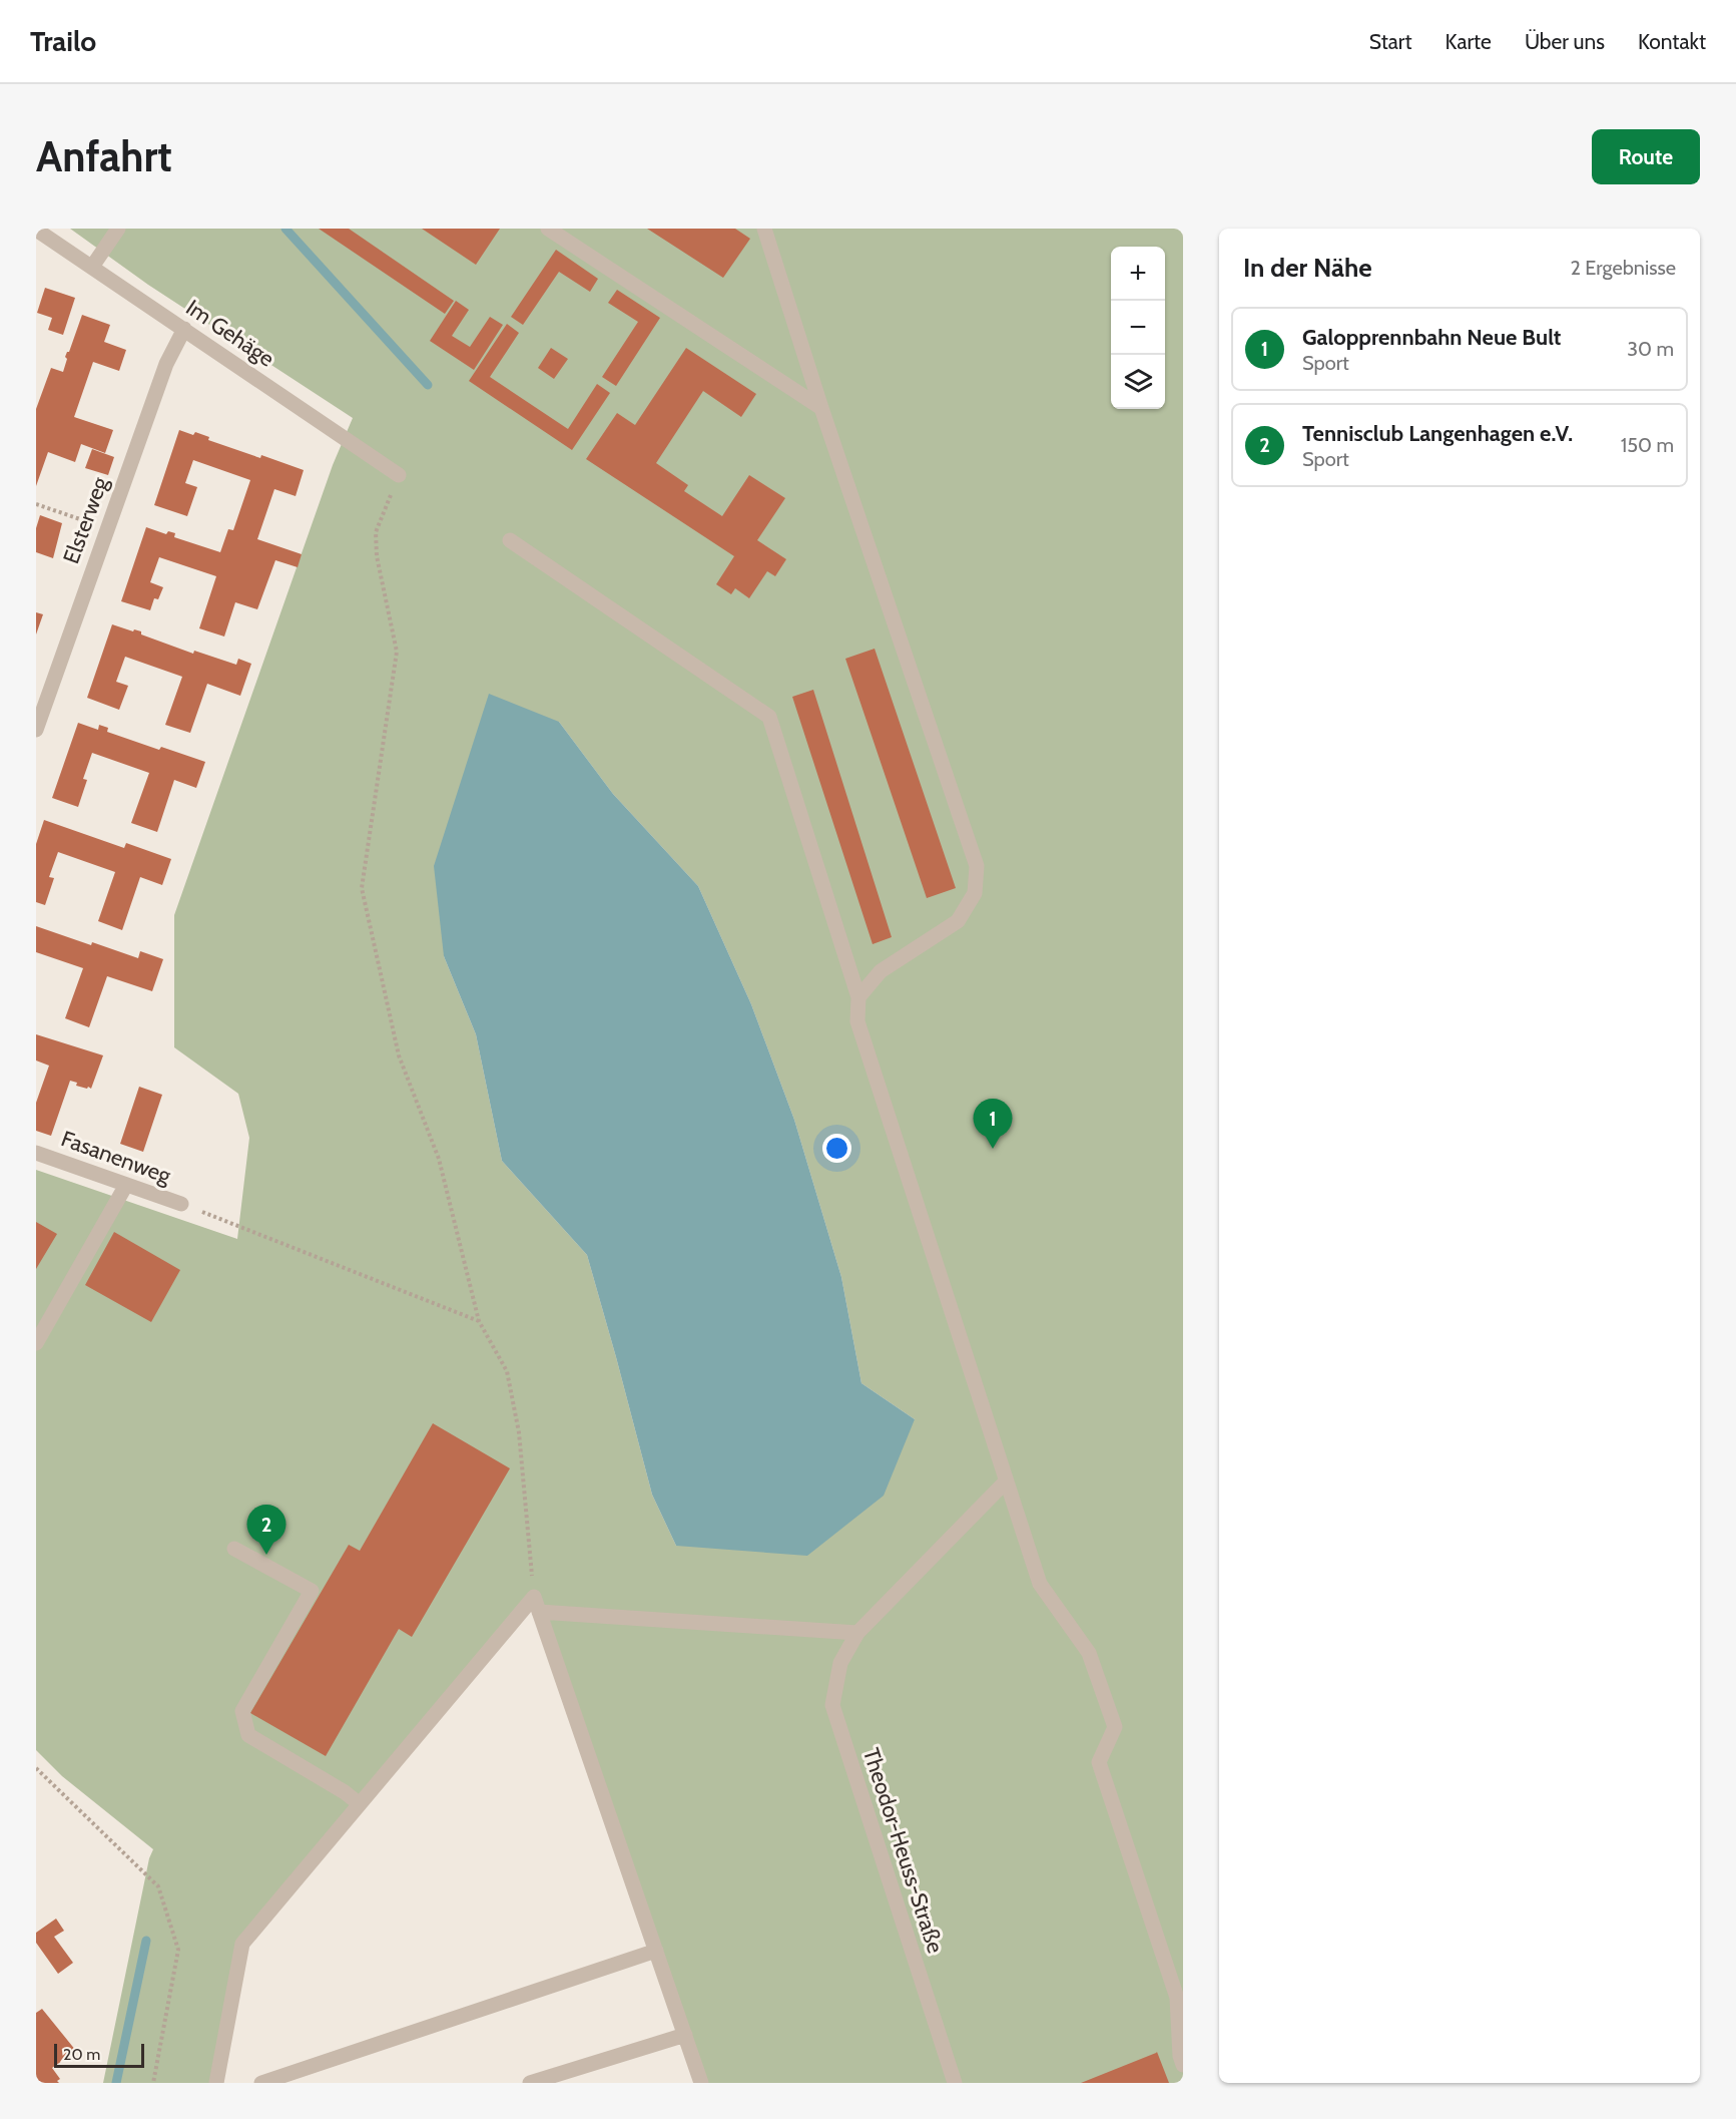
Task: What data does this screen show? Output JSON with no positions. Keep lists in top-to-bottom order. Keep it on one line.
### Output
{"streets":{"street":["Im Gehäge","Elsterweg","Fasanenweg","Theodor-Heuss-Straße"]},"crossings":[["Im Gehäge","Elsterweg"]],"scale_bar":"20 m","page":{"header":"Trailo","nav":["Start","Karte","Über uns","Kontakt"],"buttons":"Route","title":"Anfahrt","heading":["In der Nähe","2 Ergebnisse"],"map_buttons":["+","−"],"list":[{"mark":"1","name":"Galopprennbahn Neue Bult","note":"Sport","value":"30 m"},{"mark":"2","name":"Tennisclub Langenhagen e.V.","note":"Sport","value":"150 m"}],"pins":["1","2"],"scale":"20 m"}}
